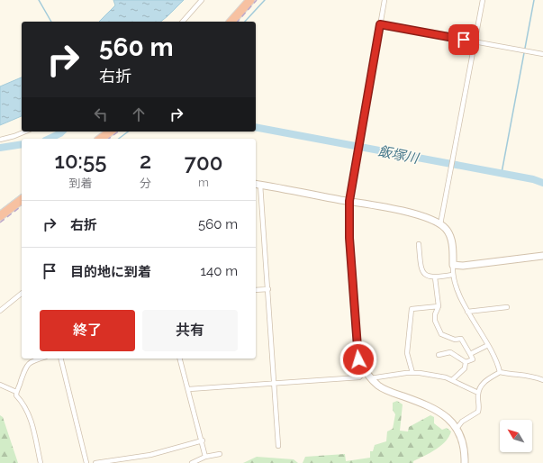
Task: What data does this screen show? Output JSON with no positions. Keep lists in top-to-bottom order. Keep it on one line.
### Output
{"water":["飯塚川"],"north":"top left","page":{"turn":["560 m","右折"],"eta":["10:55","到着","2","分","700","m"],"list":[{"name":"右折","value":"560 m"},{"name":"目的地に到着","value":"140 m"}],"buttons":["終了","共有"]}}
